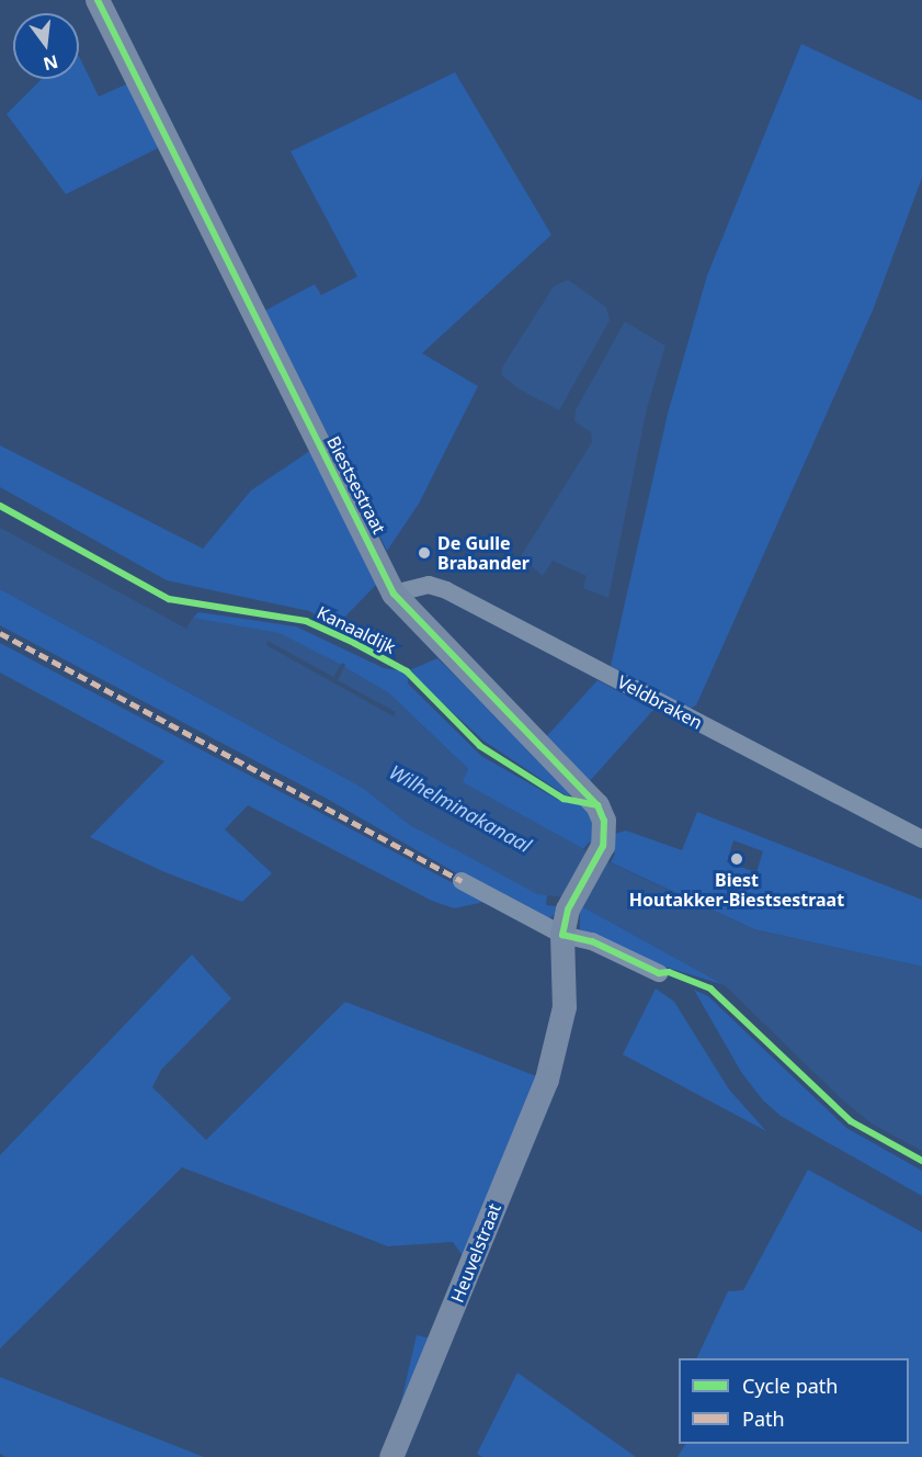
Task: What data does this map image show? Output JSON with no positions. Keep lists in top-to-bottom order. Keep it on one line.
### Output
{"streets":{"street":["Biestsestraat","Veldbraken","Heuvelstraat"],"cycle path":["Kanaaldijk"]},"crossings":[["Biestsestraat","Veldbraken"],["Biestsestraat","Heuvelstraat"]],"water":["Wilhelminakanaal"],"places":["De Gulle Brabander","Biest Houtakker-Biestsestraat"],"legend":["Cycle path","Path"],"north":"bottom"}
